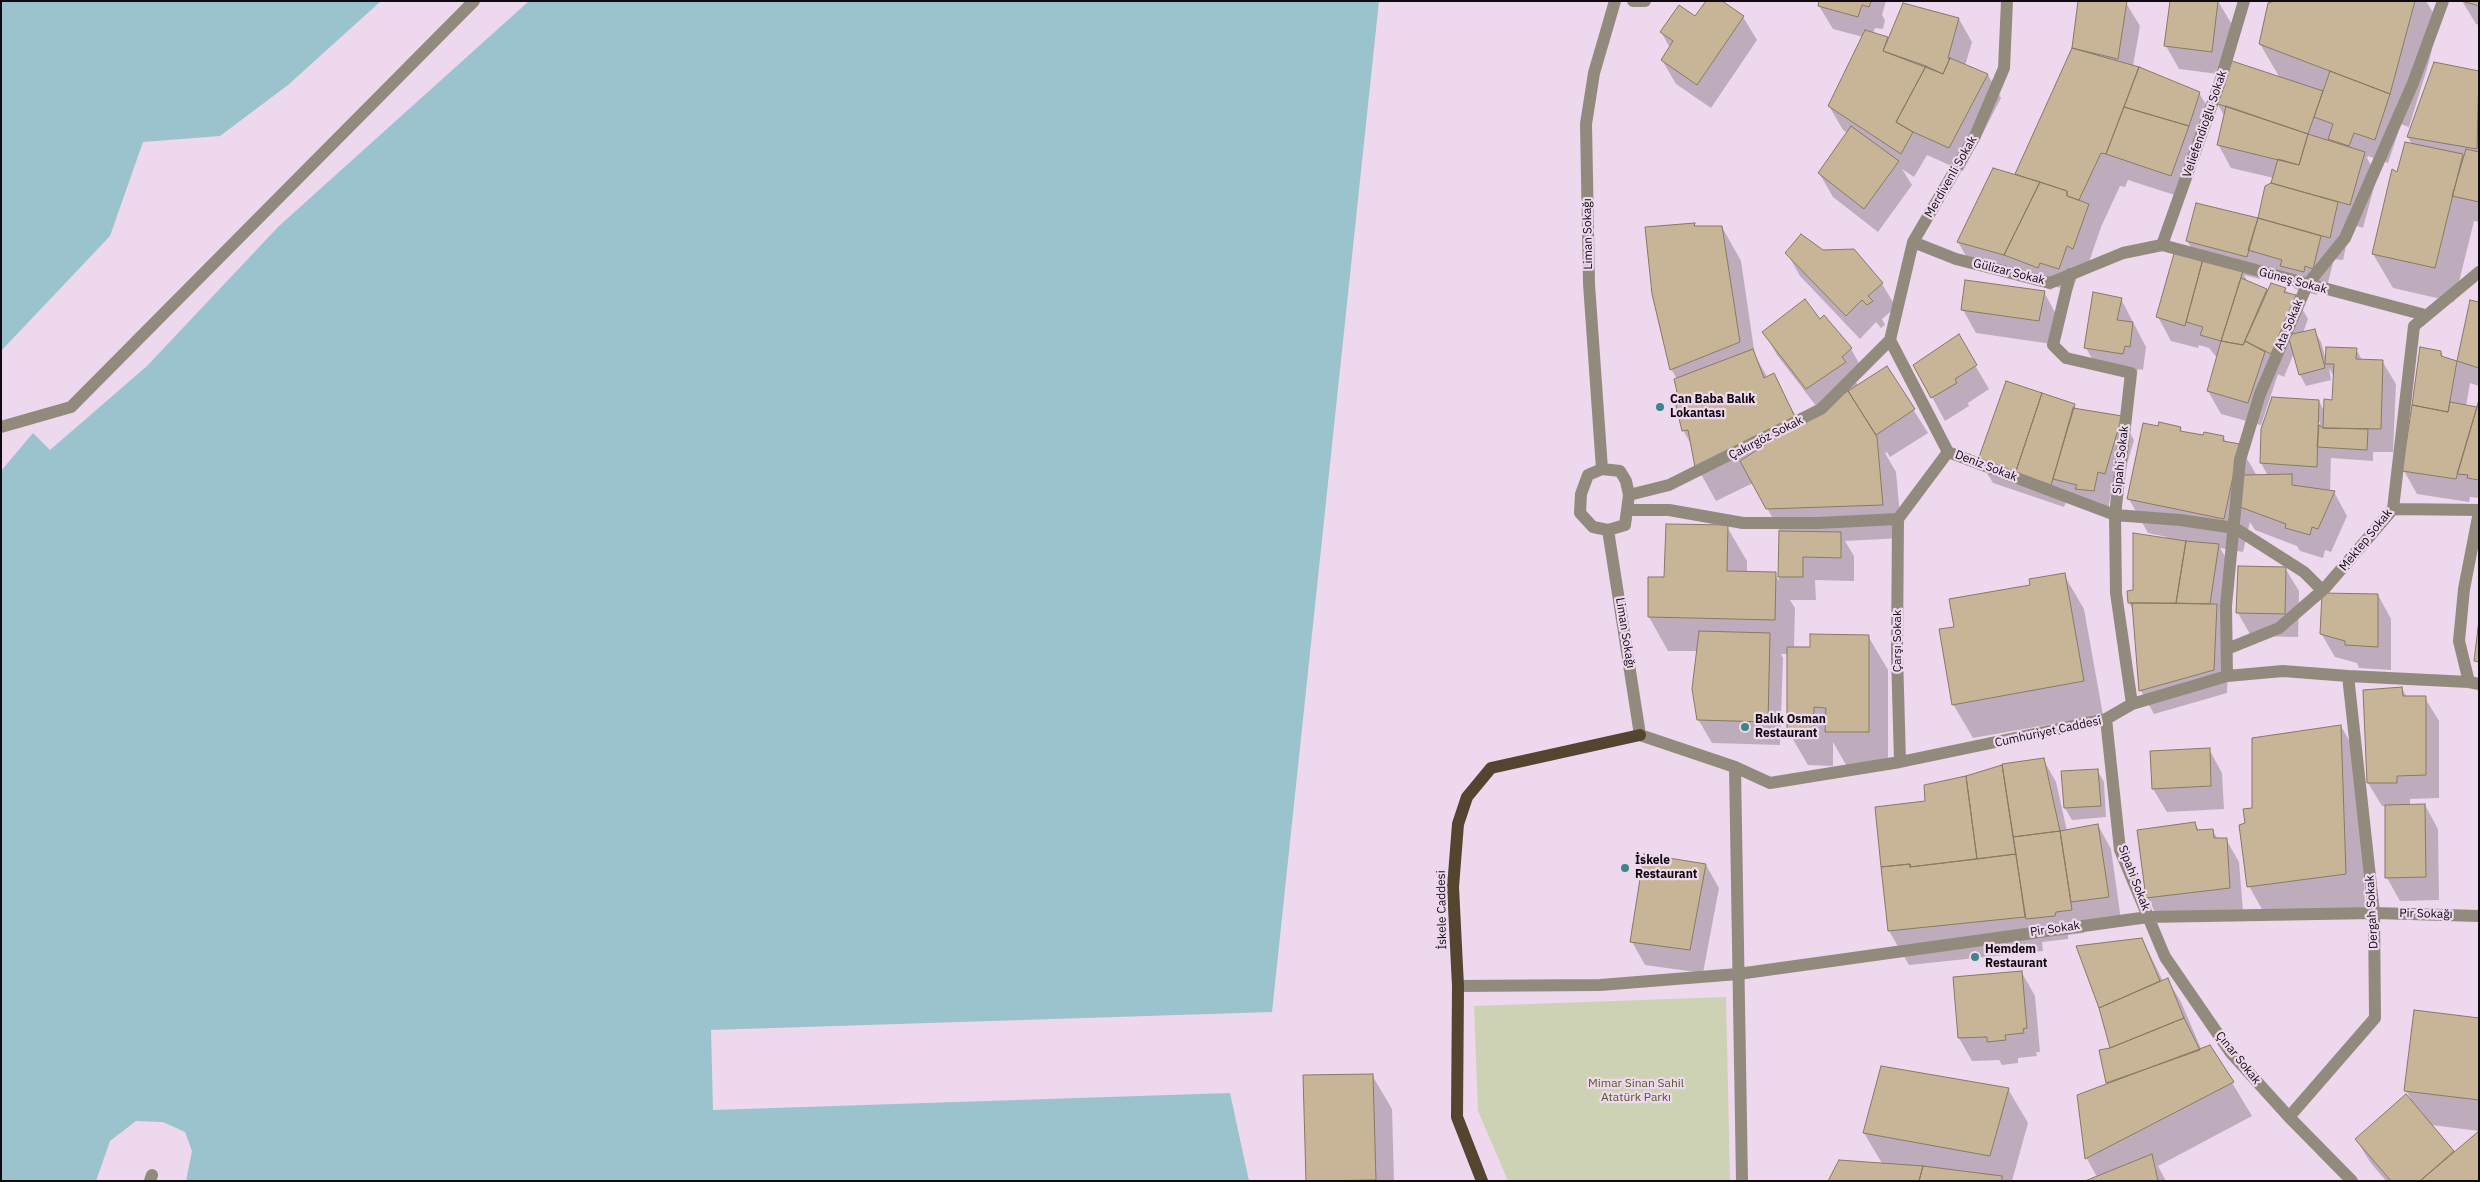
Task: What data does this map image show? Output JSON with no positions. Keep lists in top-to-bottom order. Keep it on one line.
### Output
{"streets":{"main road":["İskele Caddesi"],"street":["Veliefendioğlu Sokak","Merdivenli Sokak","Liman Sokağı","Gülizar Sokak","Güneş Sokak","Ata Sokak","Çakırgöz Sokak","Sipahi Sokak","Deniz Sokak","Mektep Sokak","Çarşı Sokak","Cumhuriyet Caddesi","Dergah Sokak","Pir Sokağı","Pir Sokak","Çınar Sokak"]},"crossings":[["Veliefendioğlu Sokak","Gülizar Sokak"],["Veliefendioğlu Sokak","Güneş Sokak"],["Merdivenli Sokak","Gülizar Sokak"],["Merdivenli Sokak","Çakırgöz Sokak"],["Liman Sokağı","Çakırgöz Sokak"],["Liman Sokağı","Cumhuriyet Caddesi"],["Liman Sokağı","İskele Caddesi"],["Gülizar Sokak","Güneş Sokak"],["Gülizar Sokak","Sipahi Sokak"],["Güneş Sokak","Ata Sokak"],["Güneş Sokak","Mektep Sokak"],["Ata Sokak","Deniz Sokak"],["Ata Sokak","Mektep Sokak"],["Ata Sokak","Cumhuriyet Caddesi"],["Sipahi Sokak","Deniz Sokak"],["Sipahi Sokak","Cumhuriyet Caddesi"],["Sipahi Sokak","Pir Sokak"],["Sipahi Sokak","Çınar Sokak"],["Deniz Sokak","Mektep Sokak"],["Deniz Sokak","Çarşı Sokak"],["Çarşı Sokak","Cumhuriyet Caddesi"],["Cumhuriyet Caddesi","İskele Caddesi"],["Cumhuriyet Caddesi","Dergah Sokak"],["İskele Caddesi","Pir Sokak"],["Dergah Sokak","Pir Sokağı"],["Dergah Sokak","Pir Sokak"],["Dergah Sokak","Çınar Sokak"],["Pir Sokağı","Pir Sokak"],["Pir Sokak","Çınar Sokak"]],"parks":["Mimar Sinan Sahil Atatürk Parkı"],"places":["Can Baba Balık Lokantası","Balık Osman Restaurant","İskele Restaurant","Hemdem Restaurant"]}
